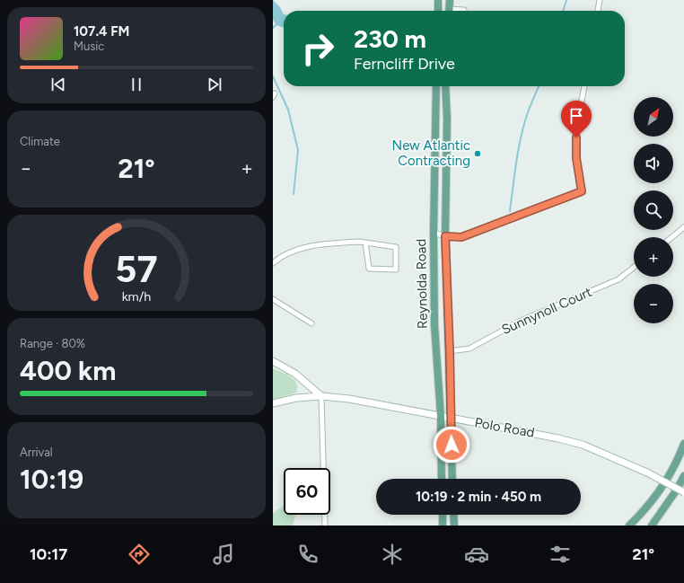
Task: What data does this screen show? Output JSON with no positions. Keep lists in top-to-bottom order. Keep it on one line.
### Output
{"streets":{"main road":["Reynolda Road","Polo Road"],"street":["Sunnynoll Court"]},"crossings":[["Reynolda Road","Sunnynoll Court"],["Reynolda Road","Polo Road"]],"places":["New Atlantic Contracting"],"north":"top right","page":{"turn":["230 m","Ferncliff Drive"],"song":["107.4 FM","Music"],"map_buttons":["+","−"],"tile":["Climate",["Range · 80%","400 km"],["Arrival","10:19"]],"heat":["−","21°","+"],"limit":"60","trip":"10:19 · 2 min · 450 m","tabs":["10:17","21°"],"gauge":["57","km/h"]}}
